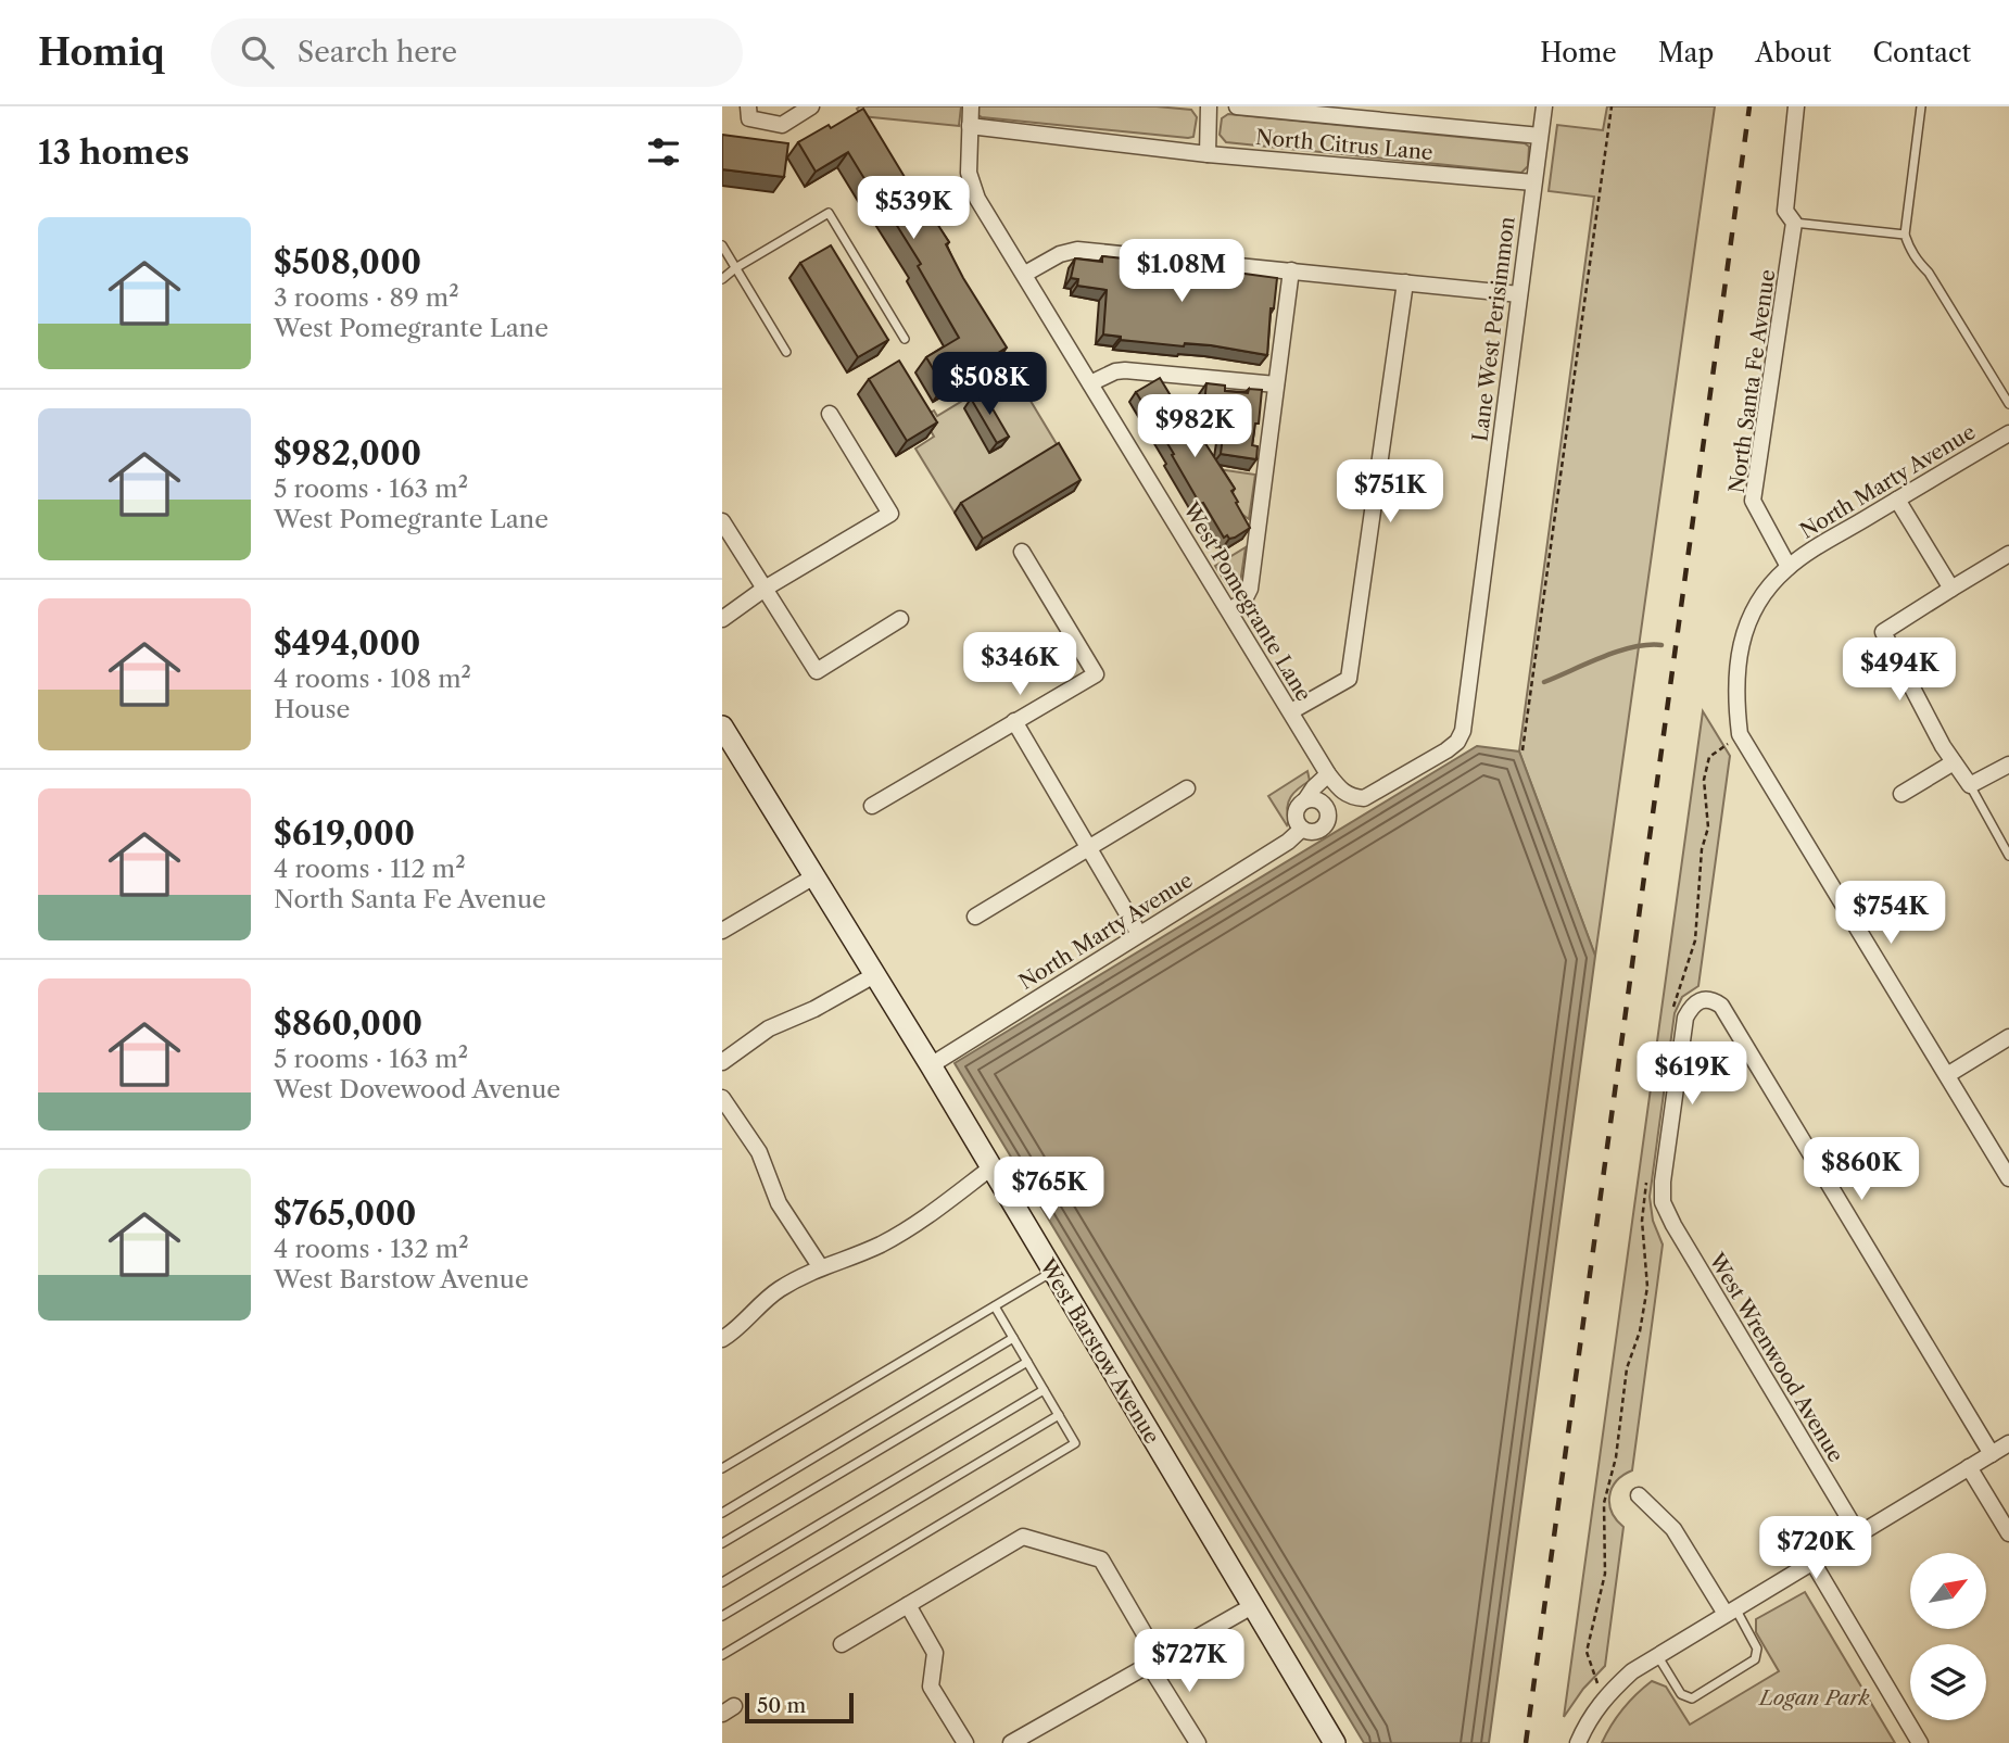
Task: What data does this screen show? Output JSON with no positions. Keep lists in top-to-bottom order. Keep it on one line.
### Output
{"streets":{"street":["North Citrus Lane","Lane West Perisimmon","North Santa Fe Avenue","North Marty Avenue","West Pomegrante Lane","West Barstow Avenue","West Wrenwood Avenue"]},"crossings":[["North Citrus Lane","Lane West Perisimmon"],["North Citrus Lane","West Pomegrante Lane"],["Lane West Perisimmon","North Marty Avenue"],["Lane West Perisimmon","West Pomegrante Lane"],["North Santa Fe Avenue","North Marty Avenue"],["North Marty Avenue","West Pomegrante Lane"],["North Marty Avenue","West Barstow Avenue"]],"parks":["Logan Park"],"scale_bar":"50 m","north":"top right","page":{"header":"Homiq","search":"Search here","nav":["Home","Map","About","Contact"],"heading":"13 homes","price":["$539K","$1.08M","$508K","$982K","$751K","$346K","$494K","$754K","$619K","$860K","$765K","$720K","$727K"],"list":[{"name":"$508,000","note":"3 rooms · 89 m² · West Pomegrante Lane"},{"name":"$982,000","note":"5 rooms · 163 m² · West Pomegrante Lane"},{"name":"$494,000","note":"4 rooms · 108 m² · House"},{"name":"$619,000","note":"4 rooms · 112 m² · North Santa Fe Avenue"},{"name":"$860,000","note":"5 rooms · 163 m² · West Dovewood Avenue"},{"name":"$765,000","note":"4 rooms · 132 m² · West Barstow Avenue"}],"scale":"50 m"}}
